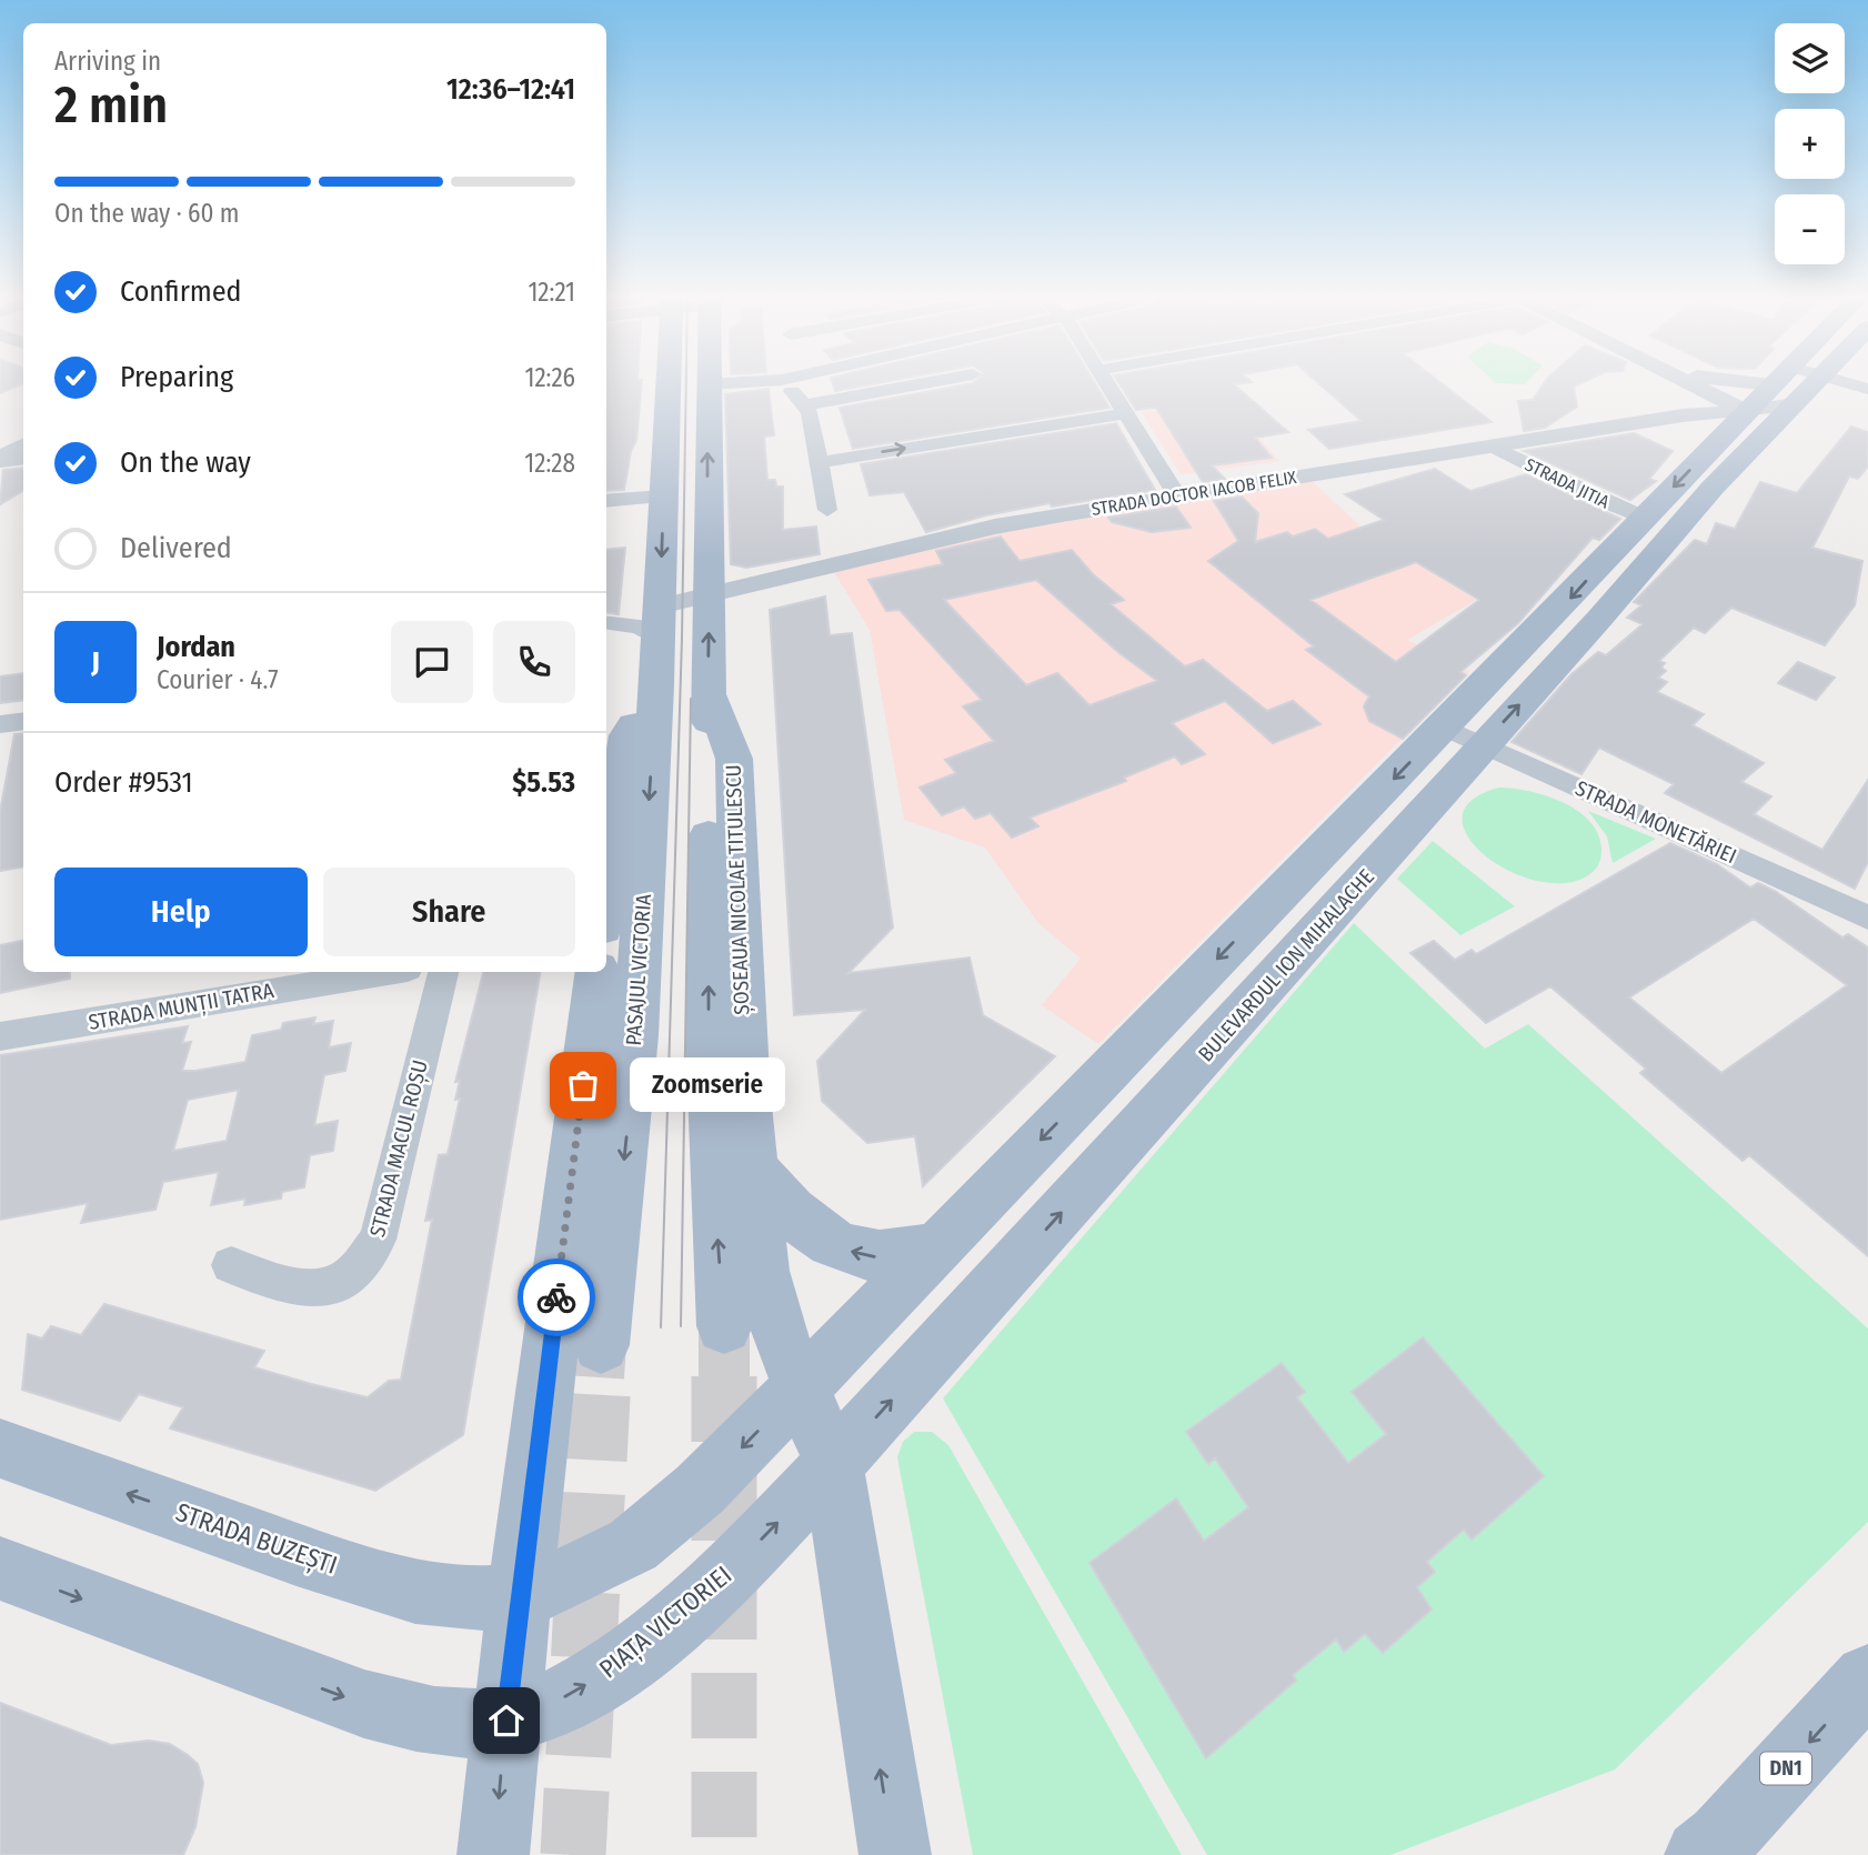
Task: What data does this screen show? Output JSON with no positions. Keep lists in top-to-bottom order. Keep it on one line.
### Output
{"streets":{"main road":["ȘOSEAUA NICOLAE TITULESCU","BULEVARDUL ION MIHALACHE","PASAJUL VICTORIA","STRADA BUZEȘTI","PIAȚA VICTORIEI","DN1"],"street":["STRADA JITIA","STRADA DOCTOR IACOB FELIX","STRADA MONETĂRIEI","STRADA MUNȚII TATRA","STRADA MACUL ROȘU"]},"crossings":[["STRADA JITIA","STRADA DOCTOR IACOB FELIX"],["STRADA JITIA","BULEVARDUL ION MIHALACHE"],["STRADA DOCTOR IACOB FELIX","ȘOSEAUA NICOLAE TITULESCU"],["STRADA DOCTOR IACOB FELIX","BULEVARDUL ION MIHALACHE"],["STRADA MONETĂRIEI","BULEVARDUL ION MIHALACHE"],["ȘOSEAUA NICOLAE TITULESCU","BULEVARDUL ION MIHALACHE"],["BULEVARDUL ION MIHALACHE","PIAȚA VICTORIEI"]],"places":["Zoomserie"],"page":{"map_buttons":["+","−"],"heading":["2 min","Arriving in","12:36–12:41"],"panel":["Jordan","Courier · 4.7","Order #9531","$5.53"],"bar":"On the way · 60 m","list":[["Confirmed","12:21"],["Preparing","12:26"],["On the way","12:28"],"Delivered"],"round":"J","buttons":["Help","Share"],"bubble":"Zoomserie"}}
